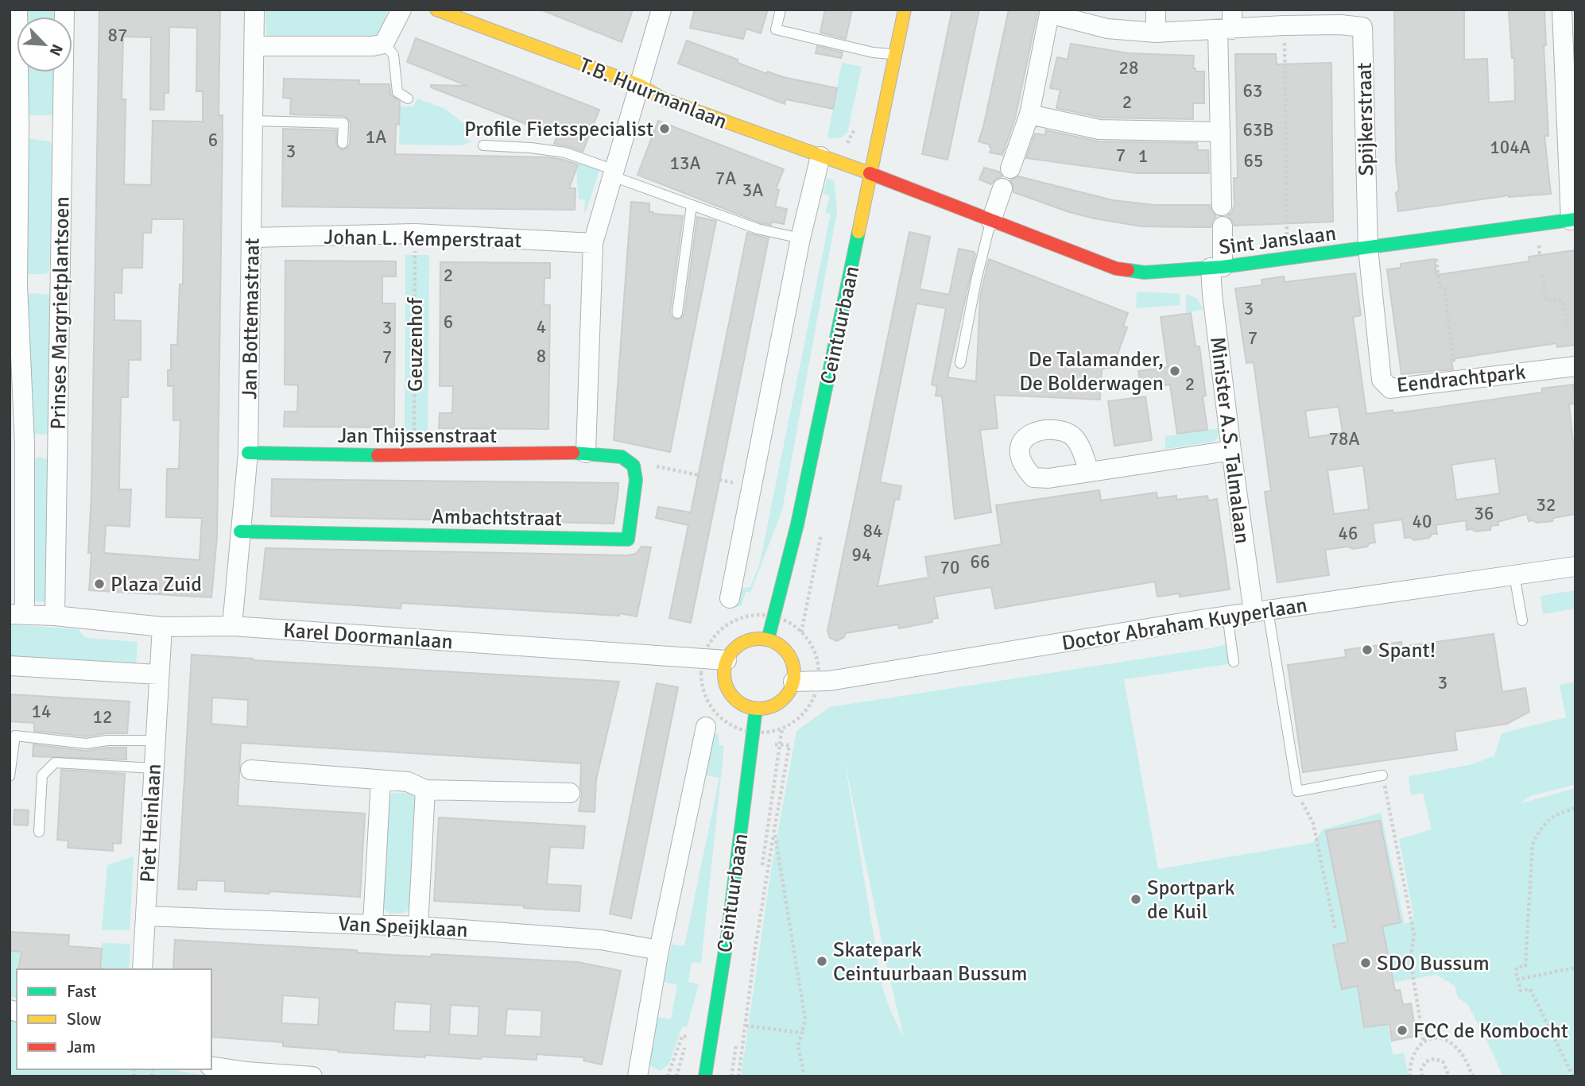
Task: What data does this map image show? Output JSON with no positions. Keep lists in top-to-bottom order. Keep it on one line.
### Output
{"streets":{"street":["T.B. Huurmanlaan","Spijkerstraat","Johan L. Kemperstraat","Sint Janslaan","Prinses Margrietplantsoen","Jan Bottemastraat","Ceintuurbaan","Eendrachtpark","Jan Thijssenstraat","Minister A.S. Talmalaan","Ambachtstraat","Doctor Abraham Kuyperlaan","Karel Doormanlaan","Piet Heinlaan","Van Speijklaan"],"path":["Geuzenhof"]},"crossings":[["T.B. Huurmanlaan","Sint Janslaan"],["T.B. Huurmanlaan","Ceintuurbaan"],["Spijkerstraat","Sint Janslaan"],["Spijkerstraat","Eendrachtpark"],["Johan L. Kemperstraat","Jan Bottemastraat"],["Johan L. Kemperstraat","Geuzenhof"],["Sint Janslaan","Ceintuurbaan"],["Sint Janslaan","Eendrachtpark"],["Sint Janslaan","Minister A.S. Talmalaan"],["Prinses Margrietplantsoen","Karel Doormanlaan"],["Jan Bottemastraat","Jan Thijssenstraat"],["Jan Bottemastraat","Ambachtstraat"],["Jan Bottemastraat","Karel Doormanlaan"],["Ceintuurbaan","Doctor Abraham Kuyperlaan"],["Ceintuurbaan","Karel Doormanlaan"],["Geuzenhof","Jan Thijssenstraat"],["Minister A.S. Talmalaan","Doctor Abraham Kuyperlaan"],["Doctor Abraham Kuyperlaan","Karel Doormanlaan"],["Karel Doormanlaan","Piet Heinlaan"],["Piet Heinlaan","Van Speijklaan"]],"places":["Profile Fietsspecialist","De Talamander, De Bolderwagen","Plaza Zuid","Spant!","Sportpark de Kuil","Skatepark Ceintuurbaan Bussum","SDO Bussum","FCC de Kombocht"],"house_numbers":["87","28","63","2","63B","1A","6","104A","3","7","1","65","13A","7A","3A","2","3","6","4","3","7","8","7","2","78A","32","36","40","84","46","94","66","70","3","14","12"],"legend":["Fast","Slow","Jam"],"north":"bottom right"}
